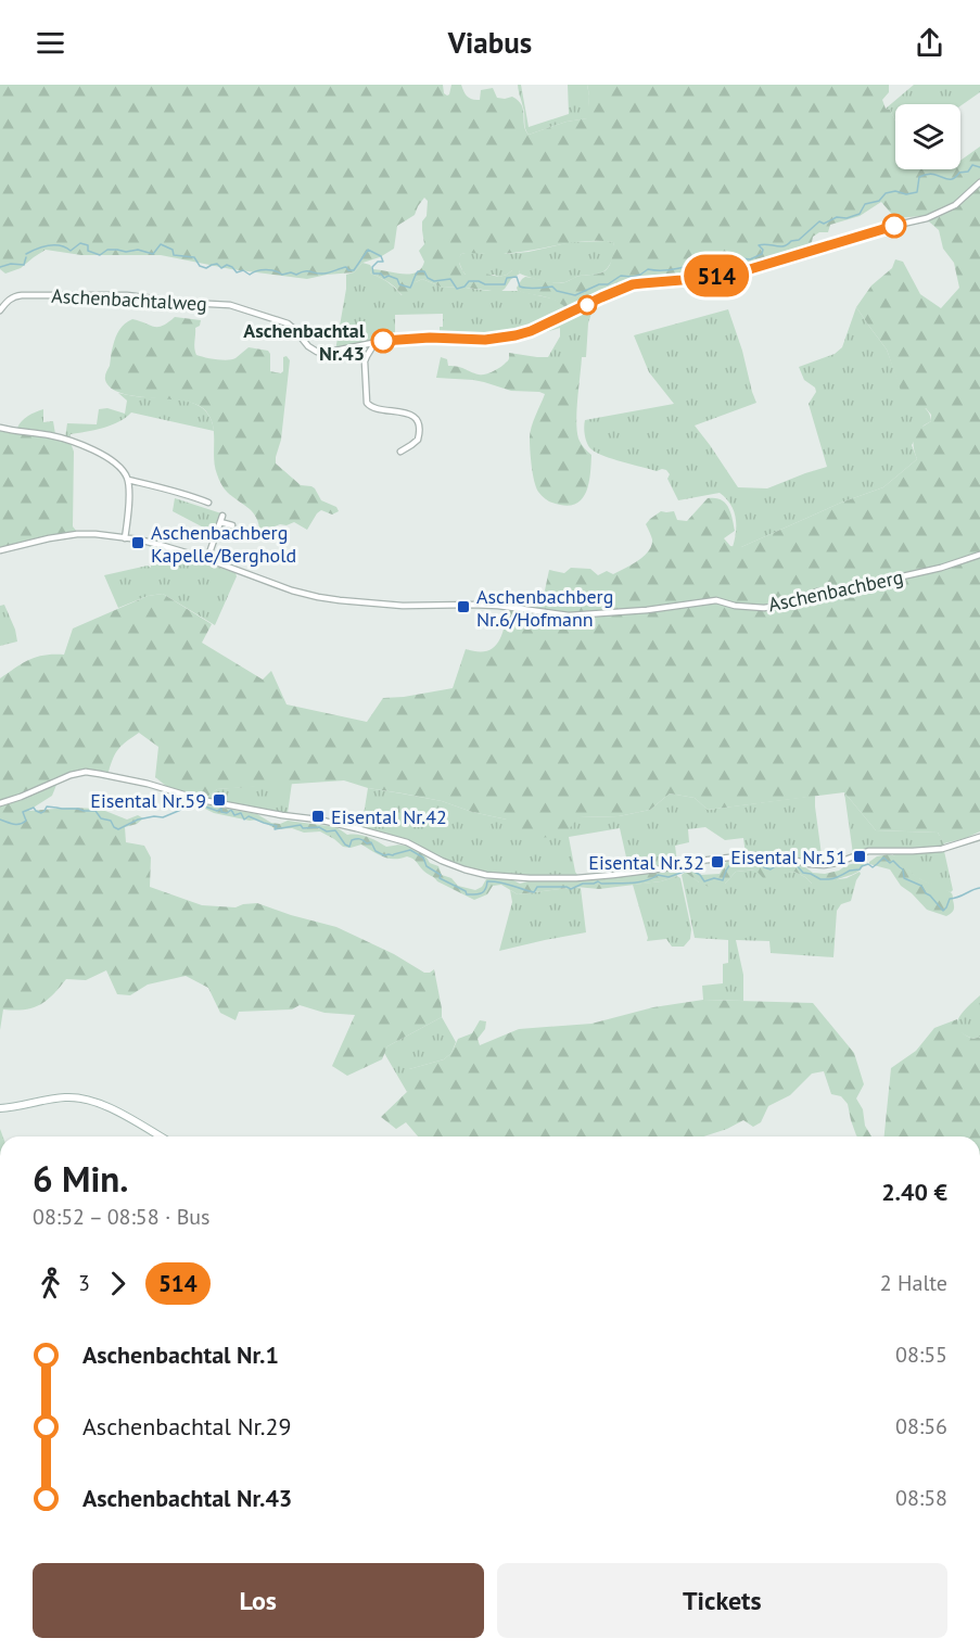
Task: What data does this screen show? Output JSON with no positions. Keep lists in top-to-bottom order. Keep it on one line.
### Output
{"streets":{"street":["Aschenbachtalweg","Aschenbachberg"]},"places":{"other":["Aschenbachtal Nr.43"],"transit":["Aschenbachberg Kapelle/Berghold","Aschenbachberg Nr.6/Hofmann","Eisental Nr.59","Eisental Nr.42","Eisental Nr.51","Eisental Nr.32"]},"lines":["bus line 514"],"page":{"header":"Viabus","on_map":"514","heading":["6 Min.","08:52 – 08:58 · Bus","2.40 €"],"legs":["3","514","2 Halte"],"list":[{"name":"Aschenbachtal Nr.1","value":"08:55"},{"name":"Aschenbachtal Nr.29","value":"08:56"},{"name":"Aschenbachtal Nr.43","value":"08:58"}],"buttons":["Los","Tickets"]}}
